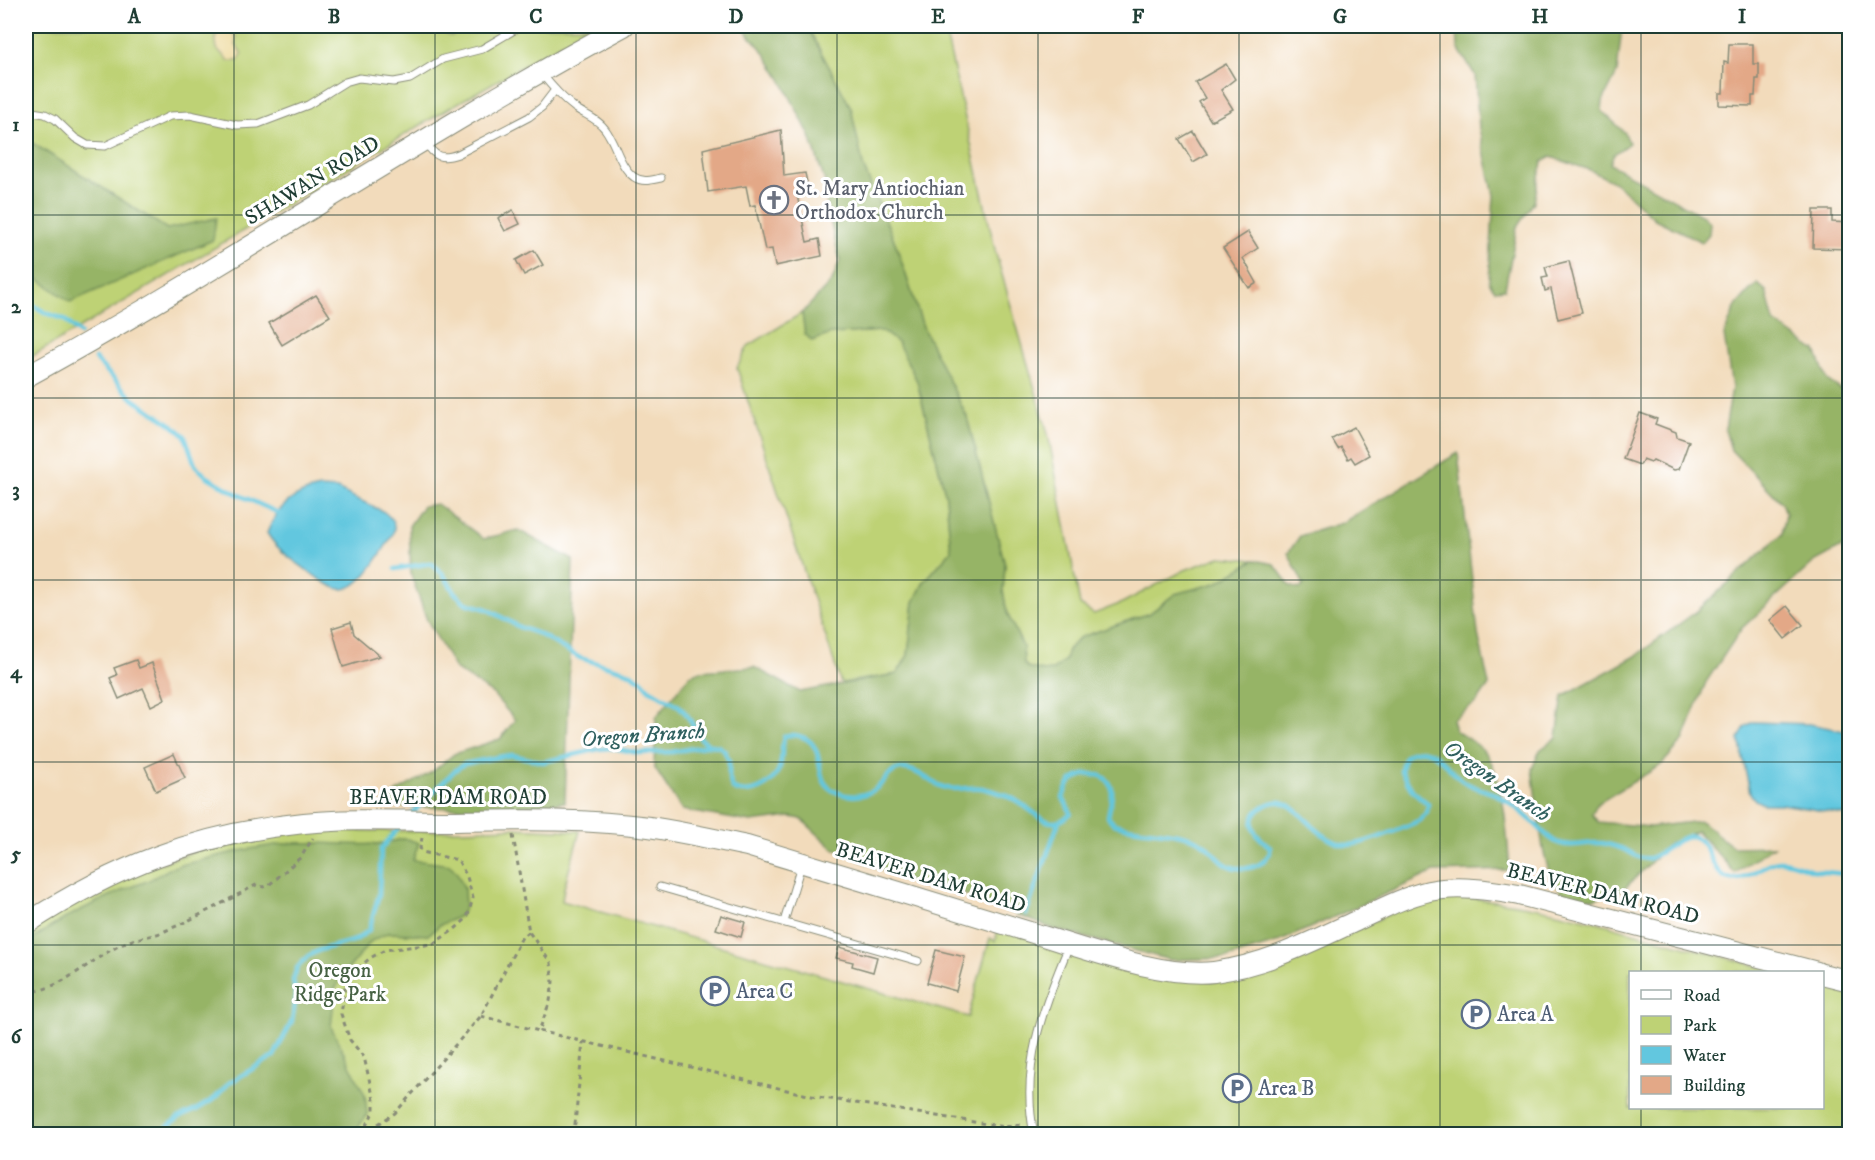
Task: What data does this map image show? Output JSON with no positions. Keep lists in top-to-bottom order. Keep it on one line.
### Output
{"streets":{"street":["SHAWAN ROAD","BEAVER DAM ROAD"]},"water":["Oregon Branch"],"parks":["Oregon Ridge Park"],"places":{"church":["St. Mary Antiochian Orthodox Church"],"parking":["Area C","Area A","Area B"]},"legend":["Road","Park","Water","Building"],"grid":{"columns":["A","B","C","D","E","F","G","H","I"],"rows":["1","2","3","4","5","6"]}}
